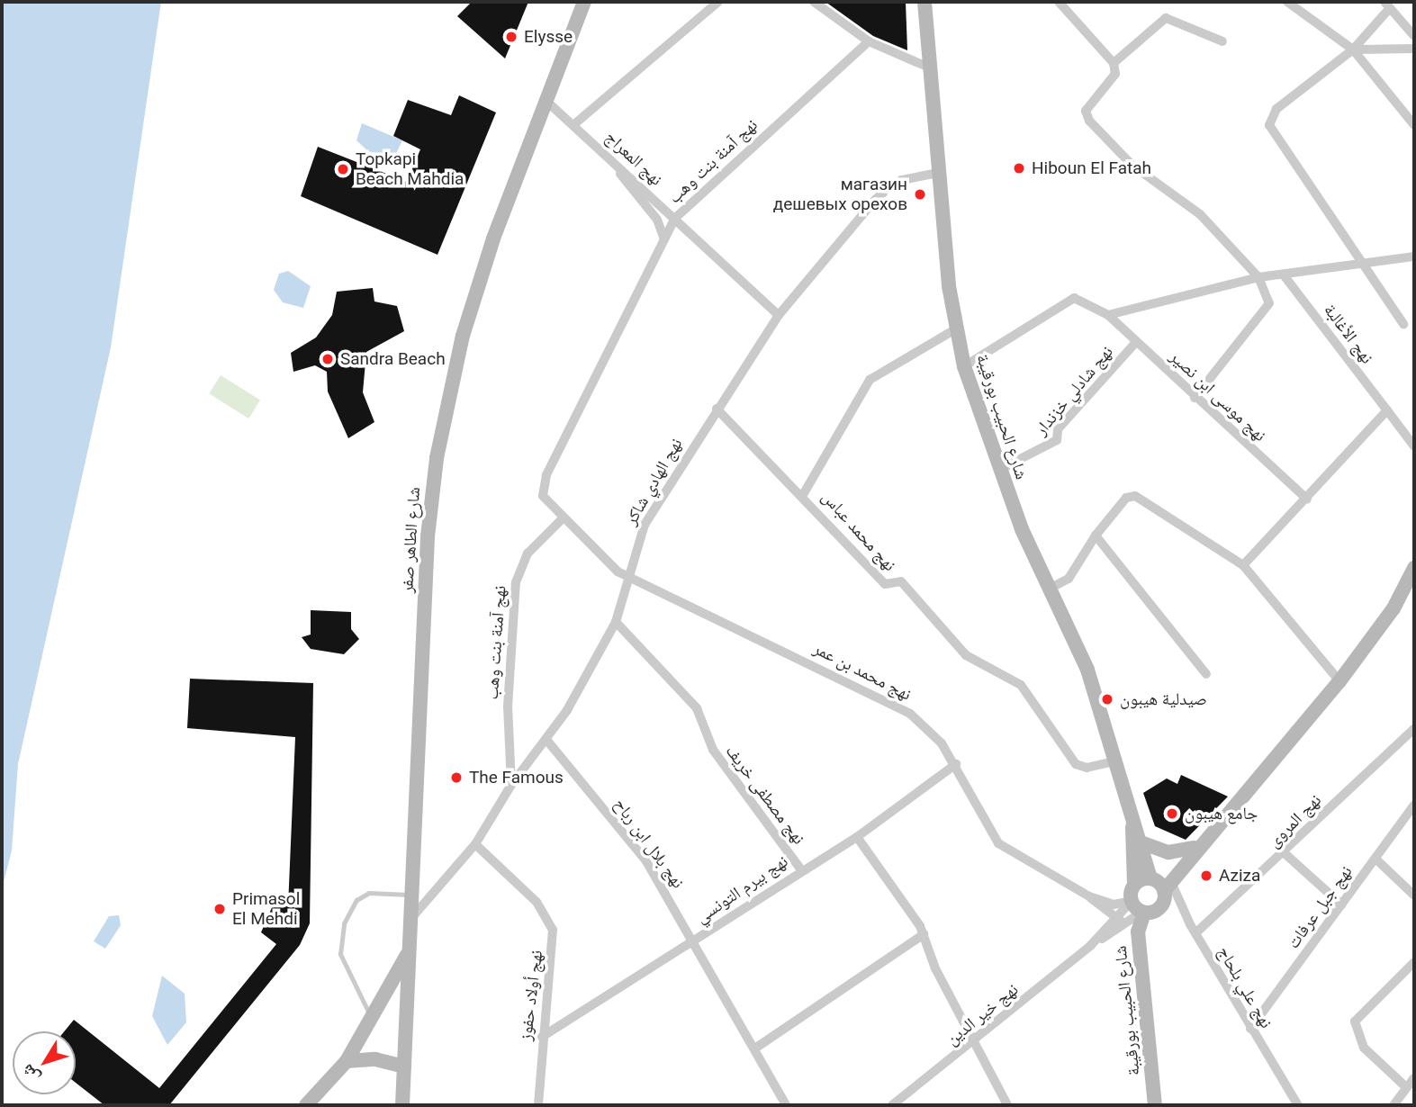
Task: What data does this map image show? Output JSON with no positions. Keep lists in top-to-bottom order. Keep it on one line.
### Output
{"streets":{"main road":["شارع الحبيب بورقيبة","شارع الطاهر صفر"],"street":["نهج المعراج","نهج آمنة بنت وهب","نهج الأغالبة","نهج شادلي خزندار","نهج موسى ابن نصير","نهج الهادي شاكر","نهج محمد عباس","نهج محمد بن عمر","نهج مصطفى خريف","نهج المروى","نهج بلال ابن رباح","نهج بيرم التونسي","نهج جبل عرفات","نهج علي بلحاج","نهج أولاد حفوز","نهج خير الدين"]},"crossings":[["نهج المعراج","نهج آمنة بنت وهب"],["نهج المعراج","نهج الهادي شاكر"],["نهج المعراج","شارع الطاهر صفر"],["نهج آمنة بنت وهب","نهج الهادي شاكر"],["نهج آمنة بنت وهب","نهج محمد بن عمر"],["نهج شادلي خزندار","نهج موسى ابن نصير"],["نهج شادلي خزندار","شارع الحبيب بورقيبة"],["نهج موسى ابن نصير","شارع الحبيب بورقيبة"],["شارع الحبيب بورقيبة","نهج الهادي شاكر"],["شارع الحبيب بورقيبة","نهج محمد عباس"],["شارع الحبيب بورقيبة","نهج محمد بن عمر"],["شارع الحبيب بورقيبة","نهج علي بلحاج"],["شارع الحبيب بورقيبة","نهج خير الدين"],["نهج الهادي شاكر","نهج محمد عباس"],["نهج الهادي شاكر","شارع الطاهر صفر"],["نهج الهادي شاكر","نهج محمد بن عمر"],["نهج الهادي شاكر","نهج مصطفى خريف"],["نهج الهادي شاكر","نهج بلال ابن رباح"],["نهج الهادي شاكر","نهج أولاد حفوز"],["نهج محمد بن عمر","نهج بيرم التونسي"],["نهج محمد بن عمر","نهج علي بلحاج"],["نهج محمد بن عمر","نهج خير الدين"],["نهج مصطفى خريف","نهج بيرم التونسي"],["نهج المروى","نهج علي بلحاج"],["نهج بلال ابن رباح","نهج بيرم التونسي"],["نهج بيرم التونسي","نهج أولاد حفوز"],["نهج جبل عرفات","نهج علي بلحاج"],["نهج علي بلحاج","نهج خير الدين"]],"places":["Elysse","Hiboun El Fatah","Topkapi Beach Mahdia","магазин дешевых орехов","Sandra Beach","صيدلية هيبون","The Famous","جامع هيبون","Aziza","Primasol El Mehdi"],"north":"bottom left"}
